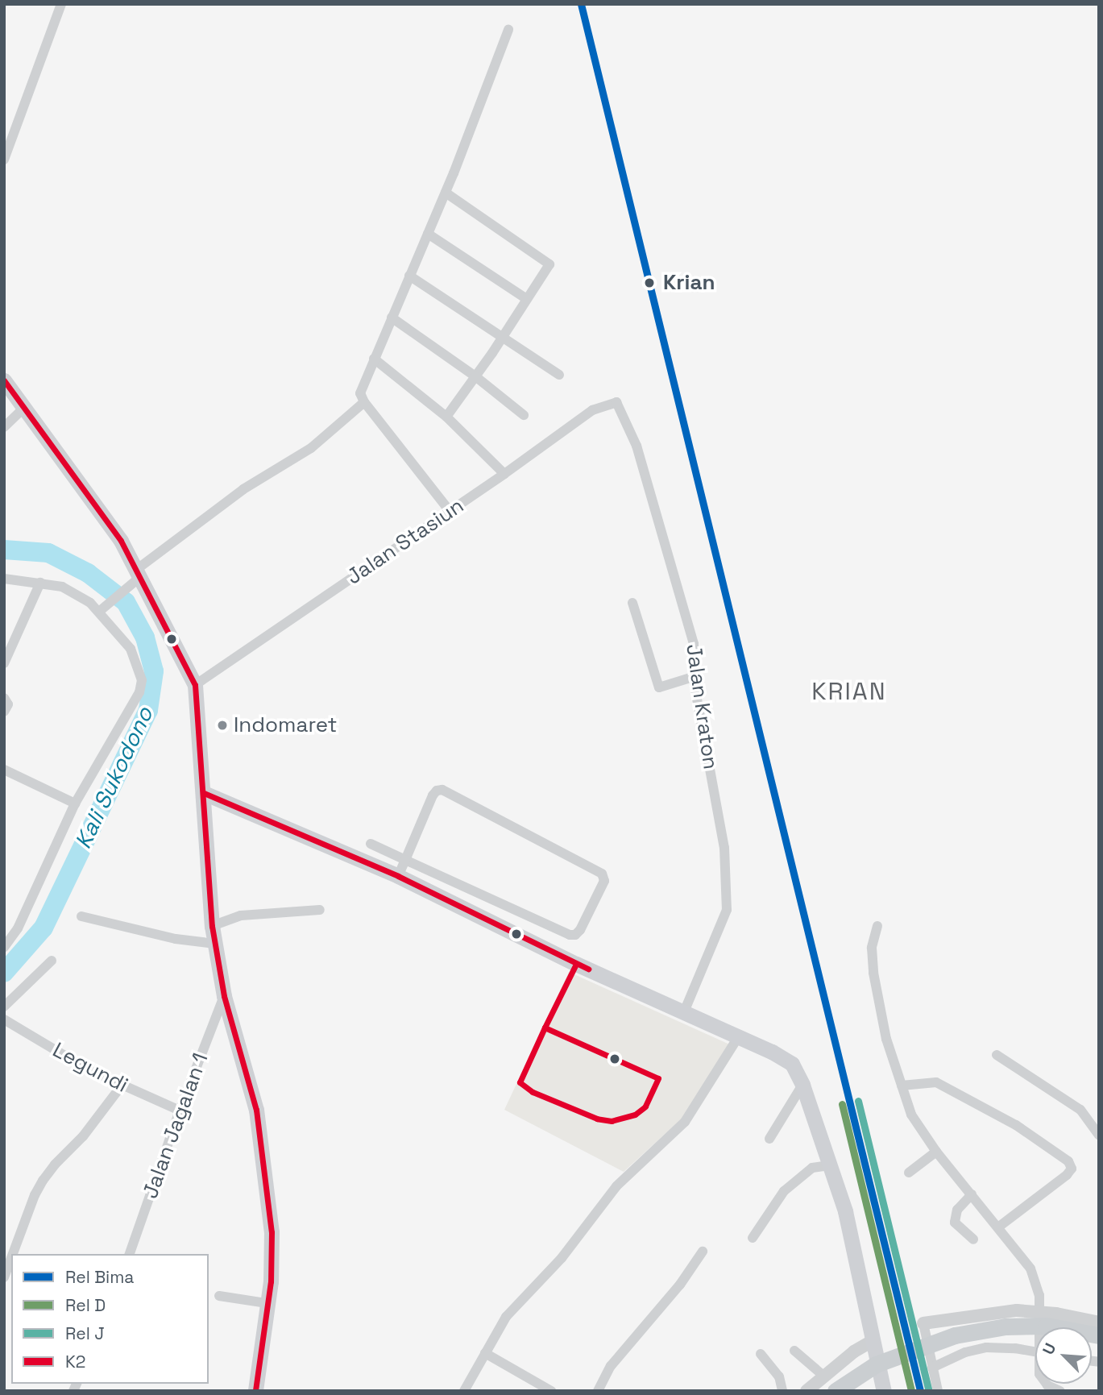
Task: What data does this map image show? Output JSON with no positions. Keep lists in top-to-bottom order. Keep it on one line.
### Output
{"streets":{"street":["Jalan Stasiun","Jalan Kraton","Legundi","Jalan Jagalan 1"]},"crossings":[["Jalan Stasiun","Jalan Kraton"],["Legundi","Jalan Jagalan 1"]],"districts":["KRIAN"],"water":["Kali Sukodono"],"places":["Krian","Indomaret"],"lines":["rail line Bima","transit line K2","rail line J","rail line D"],"legend":["Rel Bima","Rel D","Rel J","K2"],"north":"top left"}
